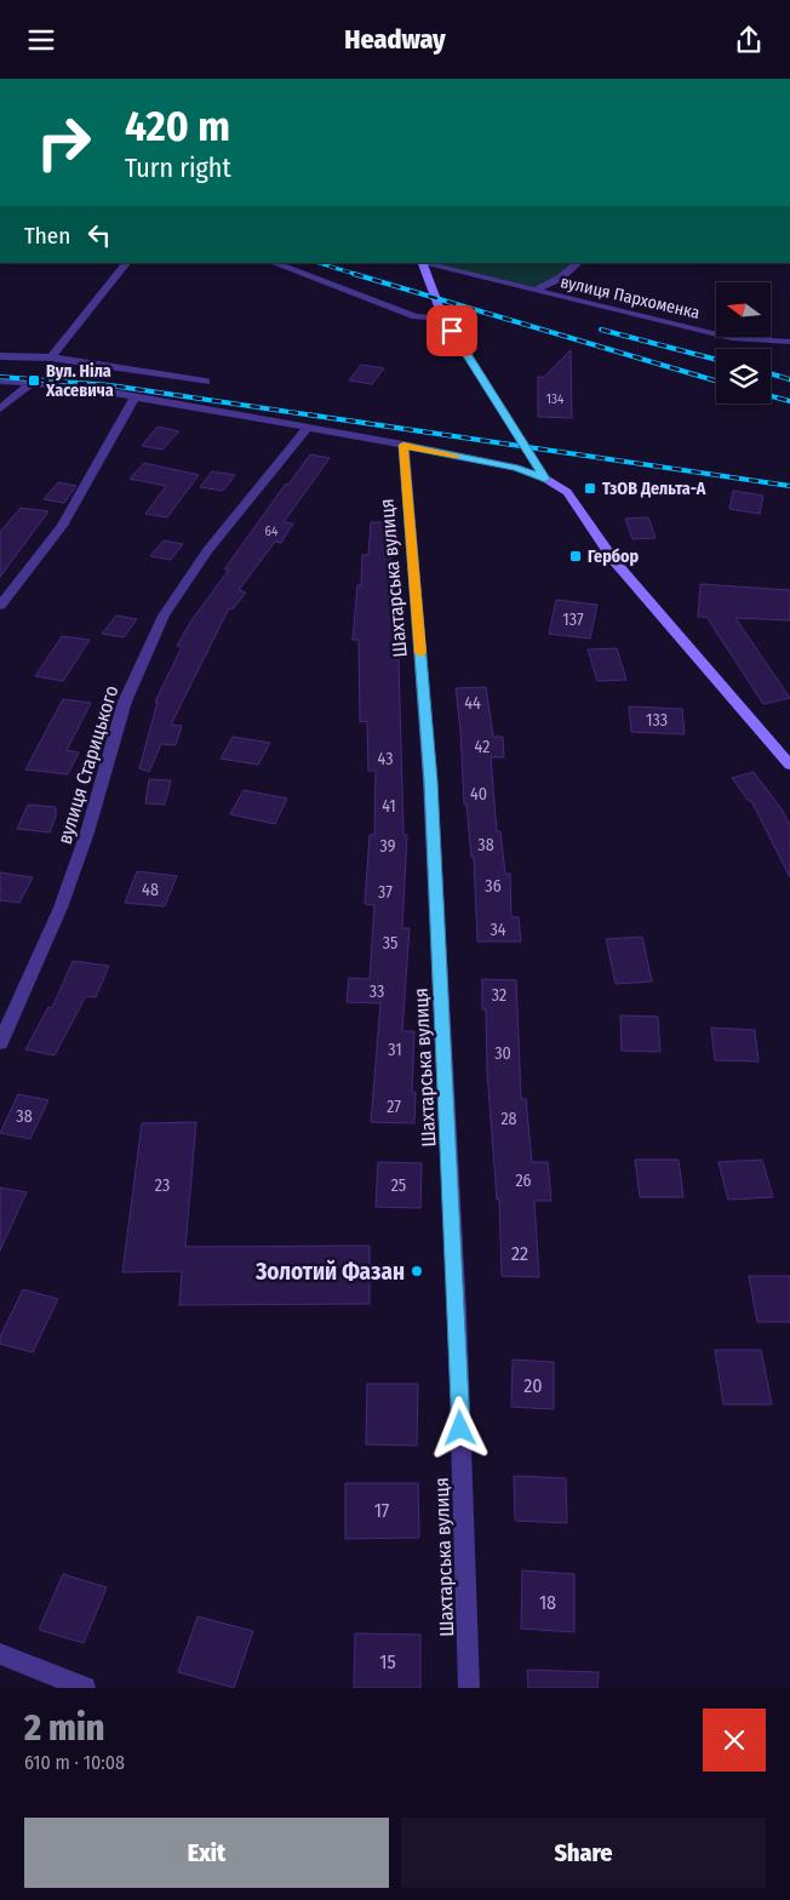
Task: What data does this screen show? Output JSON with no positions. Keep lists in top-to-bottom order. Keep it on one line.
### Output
{"streets":{"street":["вулиця Пархоменка","Шахтарська вулиця","вулиця Старицького"]},"places":{"transit":["Вул. Ніла Хасевича","ТзОВ Дельта-А","Гербор"],"other":["Золотий Фазан"]},"house_numbers":["134","64","137","44","133","42","43","40","41","38","39","36","48","37","34","35","33","32","31","30","27","38","28","26","23","25","22","20","17","18","15"],"north":"left","page":{"header":"Headway","turn":["420 m","Turn right"],"then":"Then","heading":["2 min","610 m · 10:08"],"buttons":["Exit","Share"]}}
